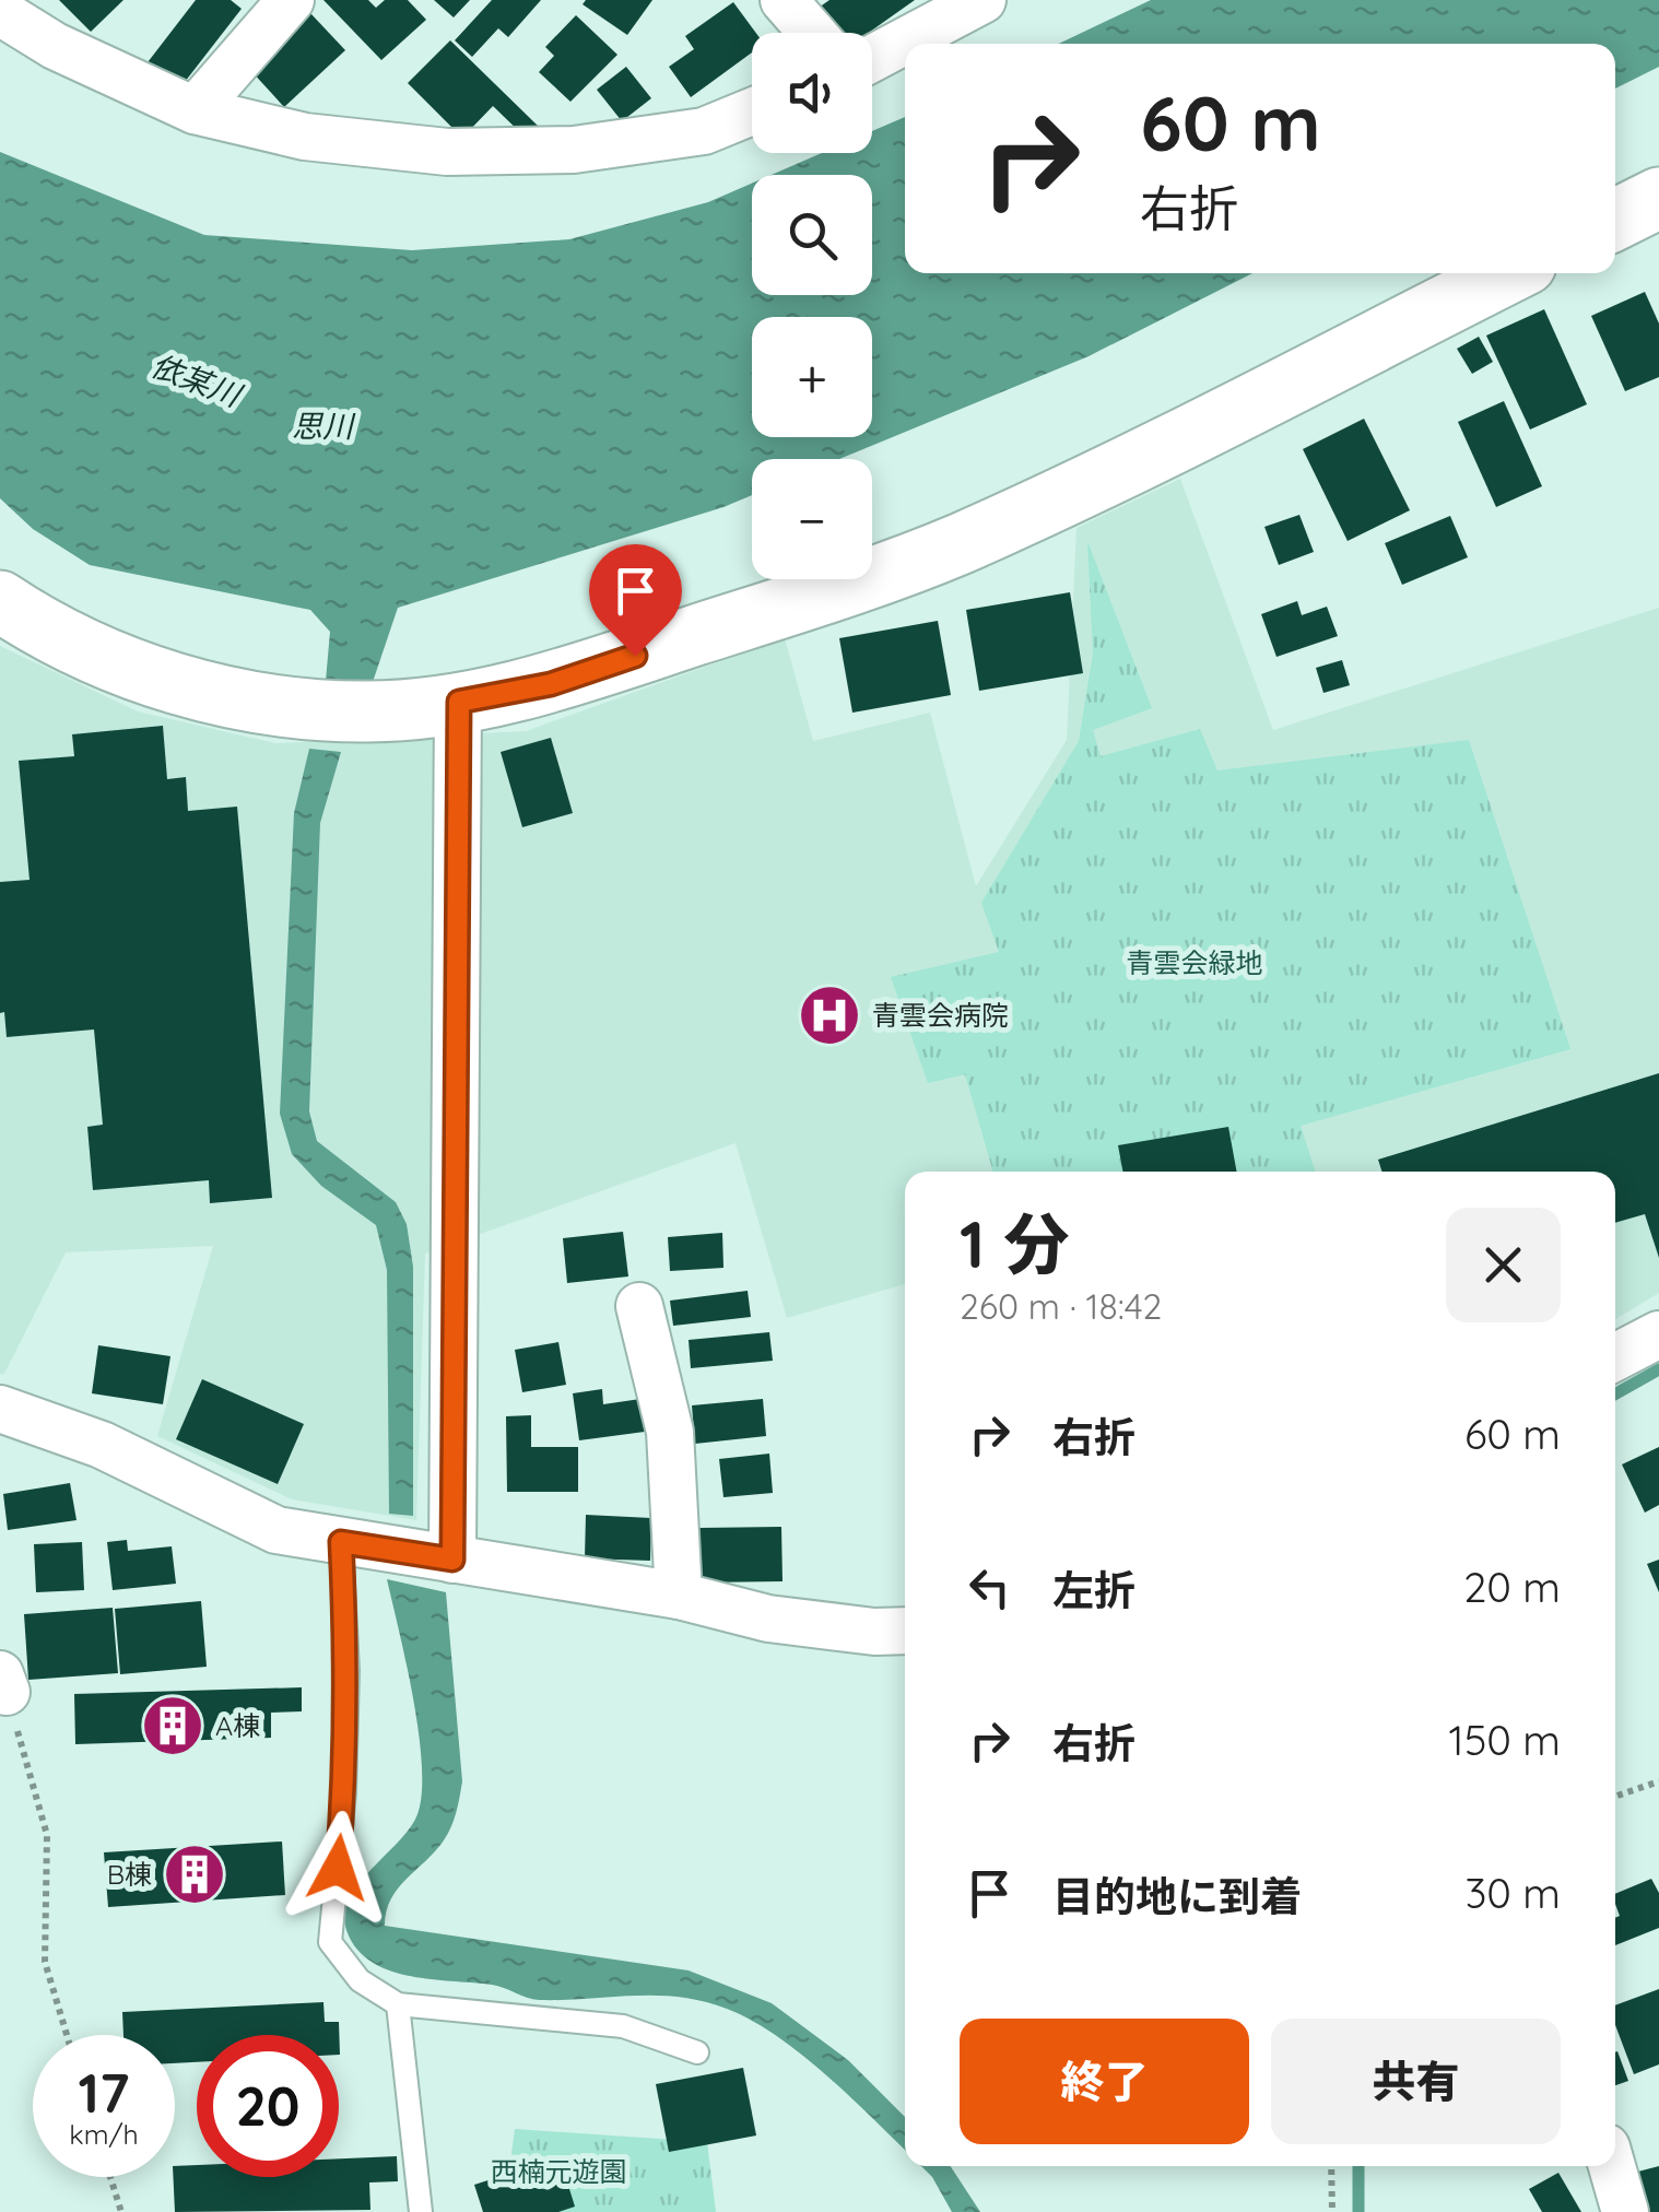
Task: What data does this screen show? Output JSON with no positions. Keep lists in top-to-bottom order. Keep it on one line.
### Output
{"water":["依某川","思川"],"parks":["青雲会緑地","西楠元遊園"],"places":{"hospital":["青雲会病院"],"building":["A棟","B棟"]},"page":{"map_buttons":["+","−"],"turn":["60 m","右折"],"heading":["1 分","260 m · 18:42"],"list":[{"name":"右折","value":"60 m"},{"name":"左折","value":"20 m"},{"name":"右折","value":"150 m"},{"name":"目的地に到着","value":"30 m"}],"buttons":["終了","共有"],"speed":"17 km/h","limit":"20"}}
